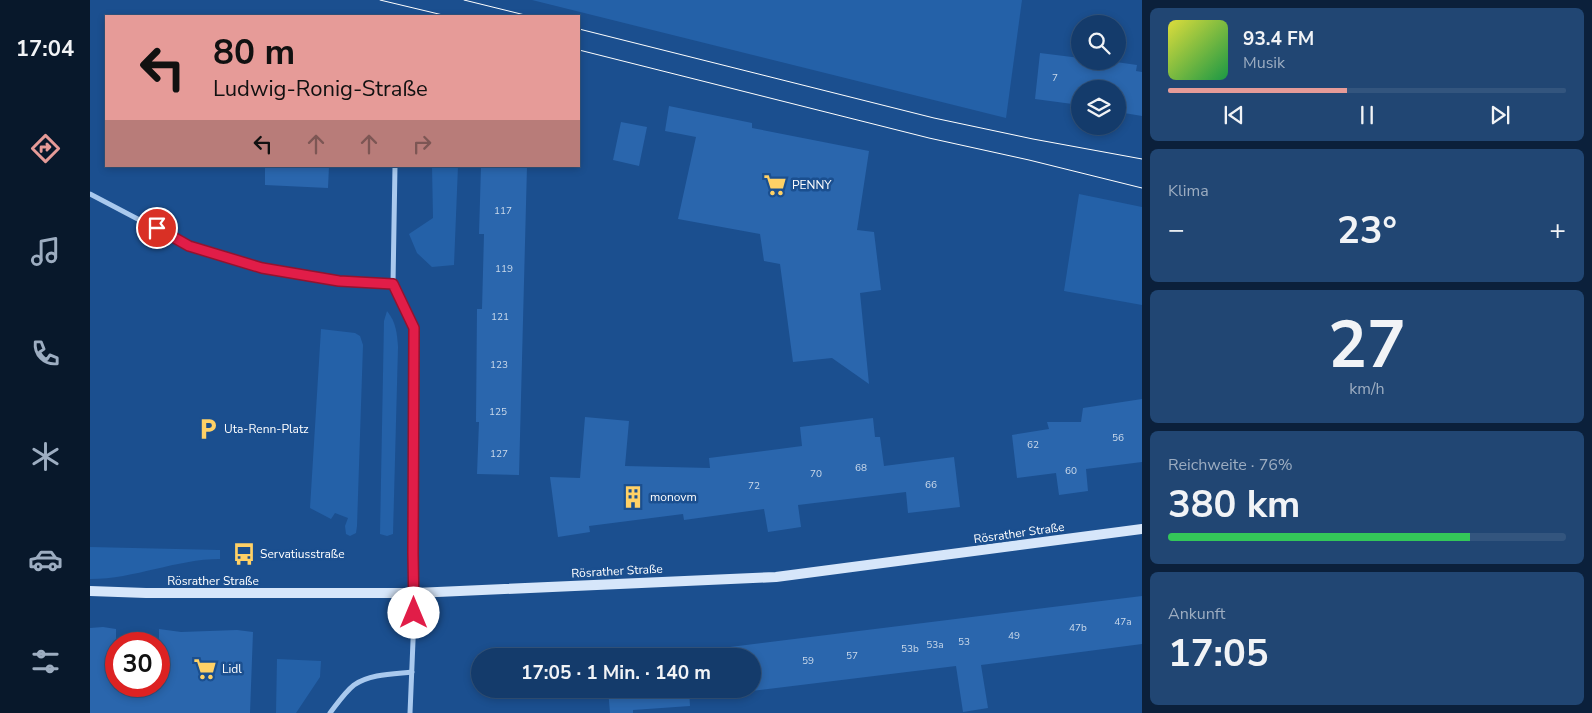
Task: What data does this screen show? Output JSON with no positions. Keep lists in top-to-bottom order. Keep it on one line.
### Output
{"streets":{"main road":["Rösrather Straße"]},"places":{"supermarket":["PENNY","Lidl"],"parking":["Uta-Renn-Platz"],"building":["monovm"],"bus stop":["Servatiusstraße"]},"house_numbers":["7","117","119","121","123","125","56","62","127","68","60","70","66","72","47a","47b","49","53","53a","53b","57","59"],"page":{"tabs":"17:04","turn":["80 m","Ludwig-Ronig-Straße"],"song":["93.4 FM","Musik"],"tile":["Klima",["27","km/h"],["Reichweite · 76%","380 km"],["Ankunft","17:05"]],"heat":["−","23°","+"],"limit":"30","trip":"17:05 · 1 Min. · 140 m"}}
